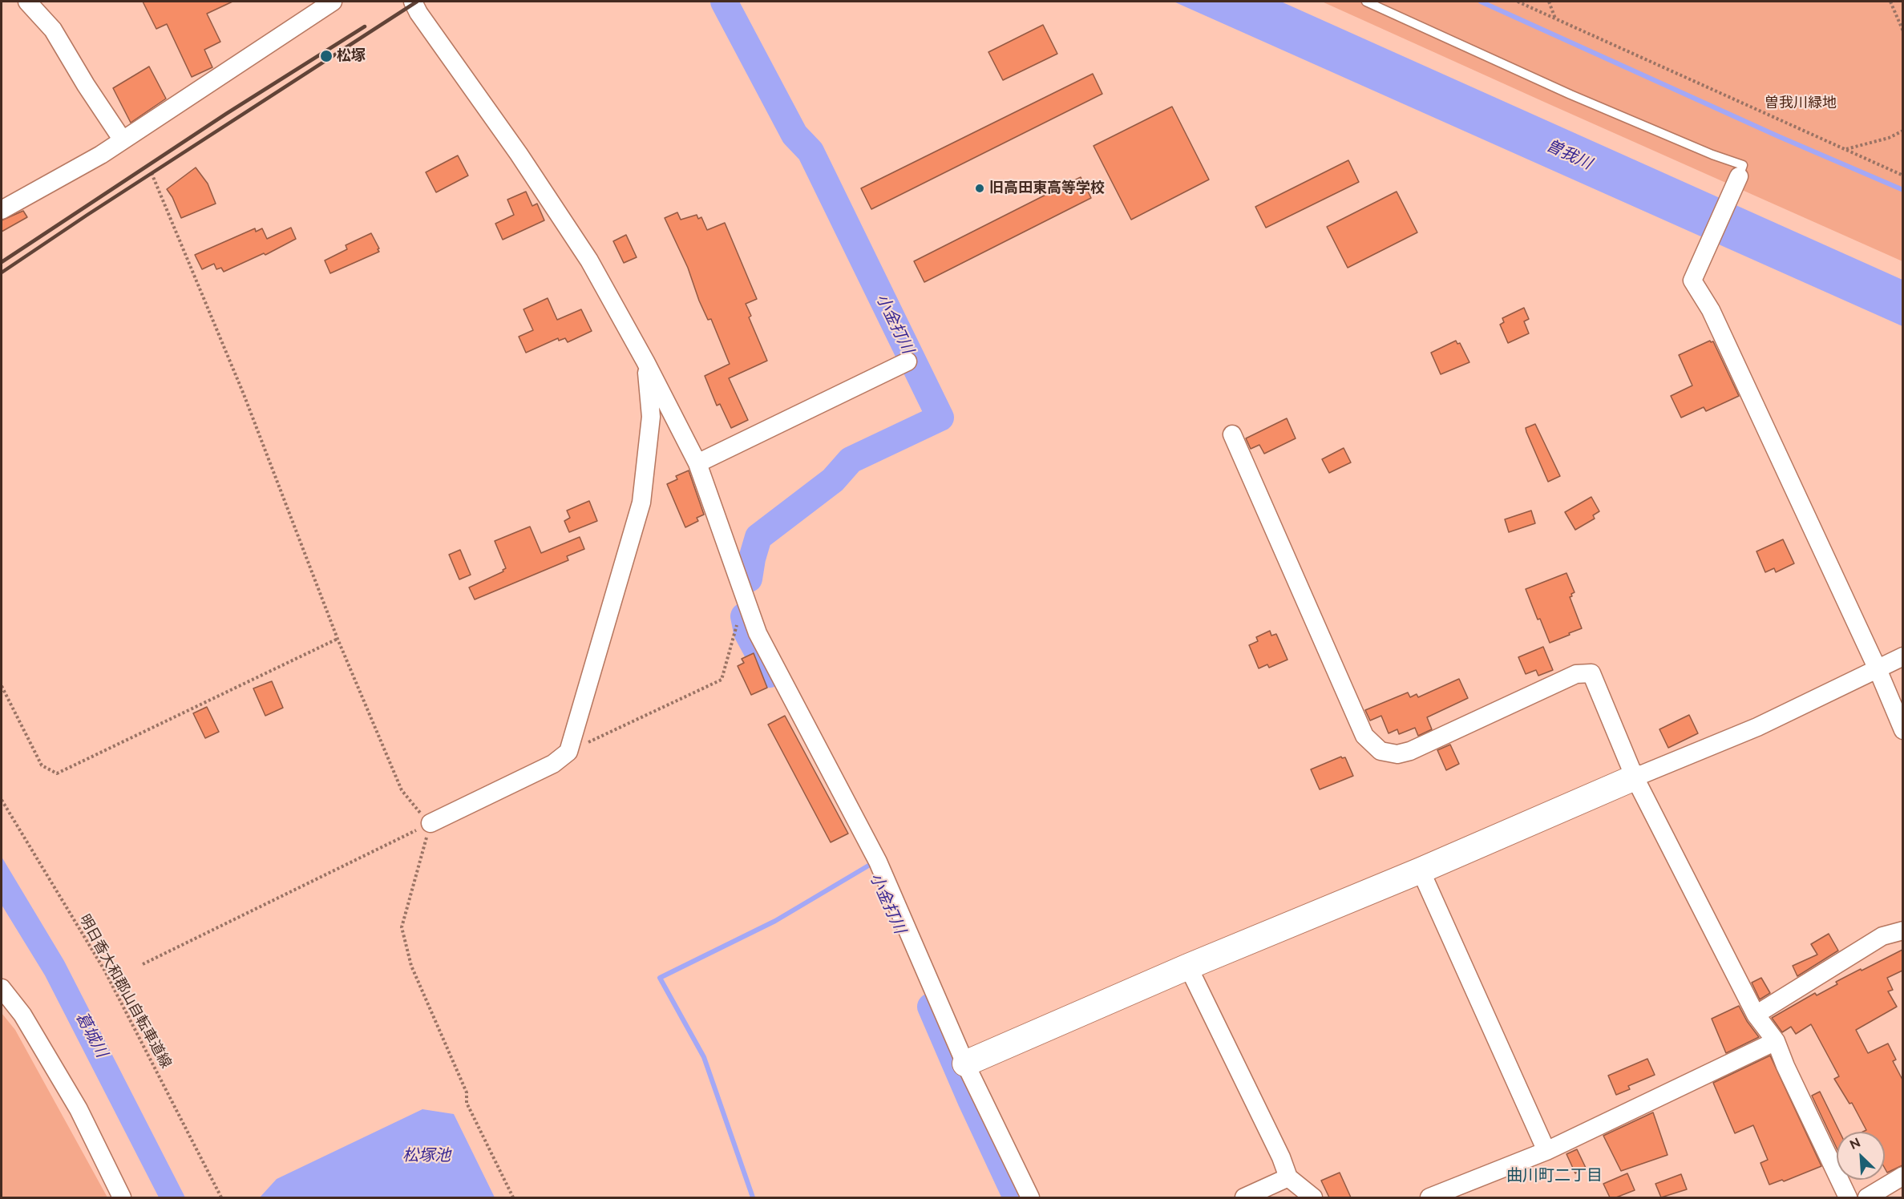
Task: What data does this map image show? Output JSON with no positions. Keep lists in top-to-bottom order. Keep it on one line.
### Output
{"streets":{"path":["明日香大和郡山自転車道線"]},"districts":["曲川町二丁目"],"water":["曽我川","小金打川","葛城川","松塚池"],"parks":["曽我川緑地"],"places":["松塚","旧高田東高等学校"],"north":"top left"}
